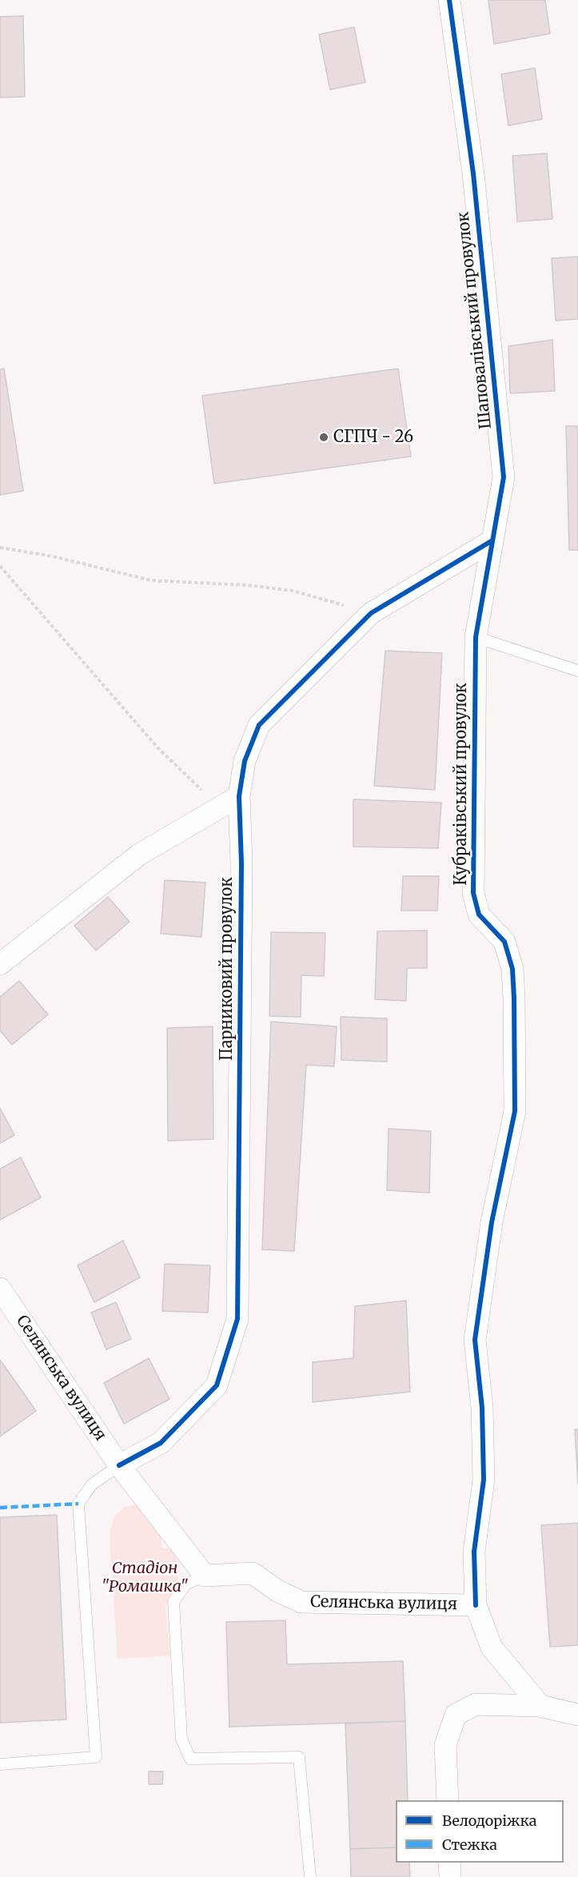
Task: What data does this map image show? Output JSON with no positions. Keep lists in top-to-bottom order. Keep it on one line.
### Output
{"streets":{"street":["Шаповалівський провулок","Кубраківський провулок","Парниковий провулок","Селянська вулиця"]},"crossings":[["Шаповалівський провулок","Кубраківський провулок"],["Шаповалівський провулок","Парниковий провулок"],["Кубраківський провулок","Селянська вулиця"],["Парниковий провулок","Селянська вулиця"]],"parks":["Стадіон \"Ромашка\""],"places":["СГПЧ - 26"],"legend":["Велодоріжка","Стежка"]}
